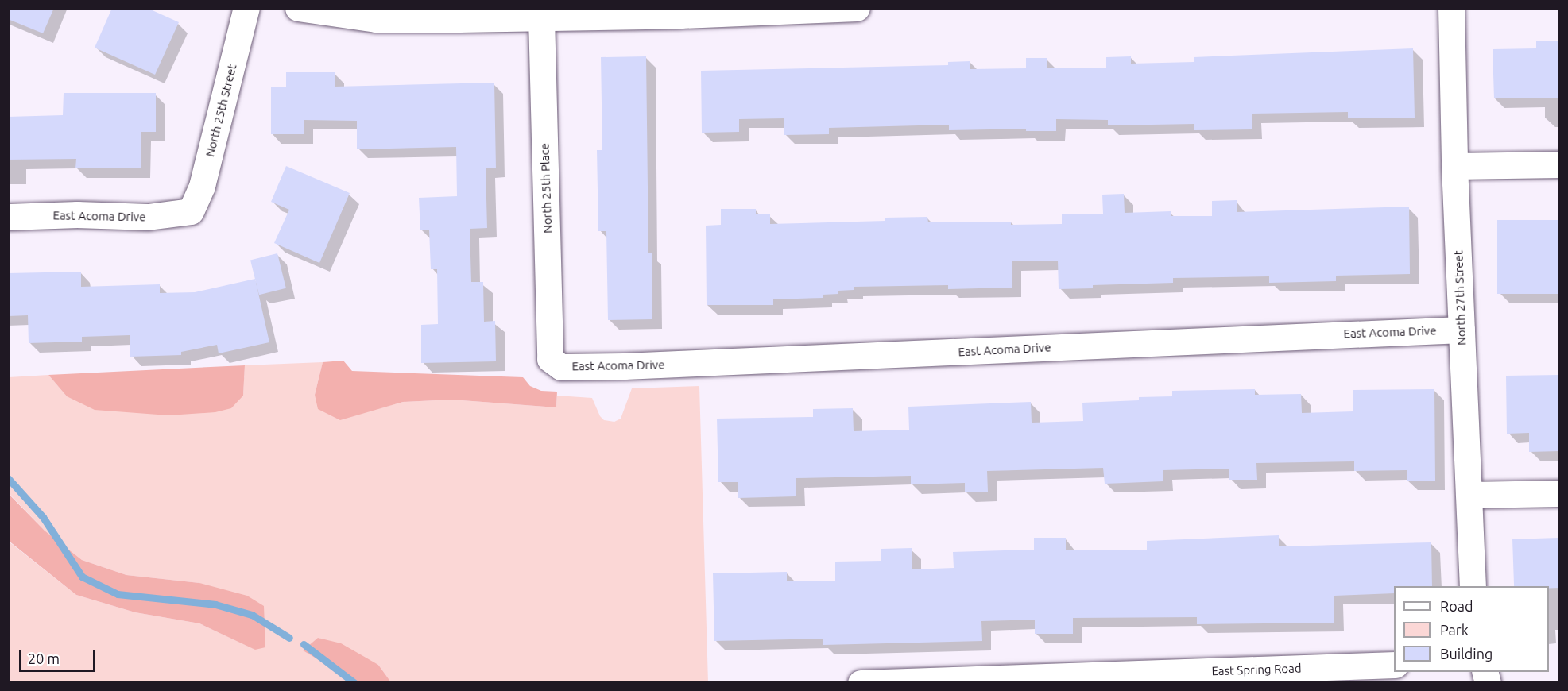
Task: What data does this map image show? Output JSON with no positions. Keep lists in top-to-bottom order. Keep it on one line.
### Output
{"streets":{"street":["North 25th Street","North 25th Place","East Acoma Drive","North 27th Street","East Spring Road"]},"crossings":[["North 25th Street","East Acoma Drive"],["North 25th Place","East Acoma Drive"],["East Acoma Drive","North 27th Street"]],"legend":["Road","Park","Building"],"scale_bar":"20 m"}
